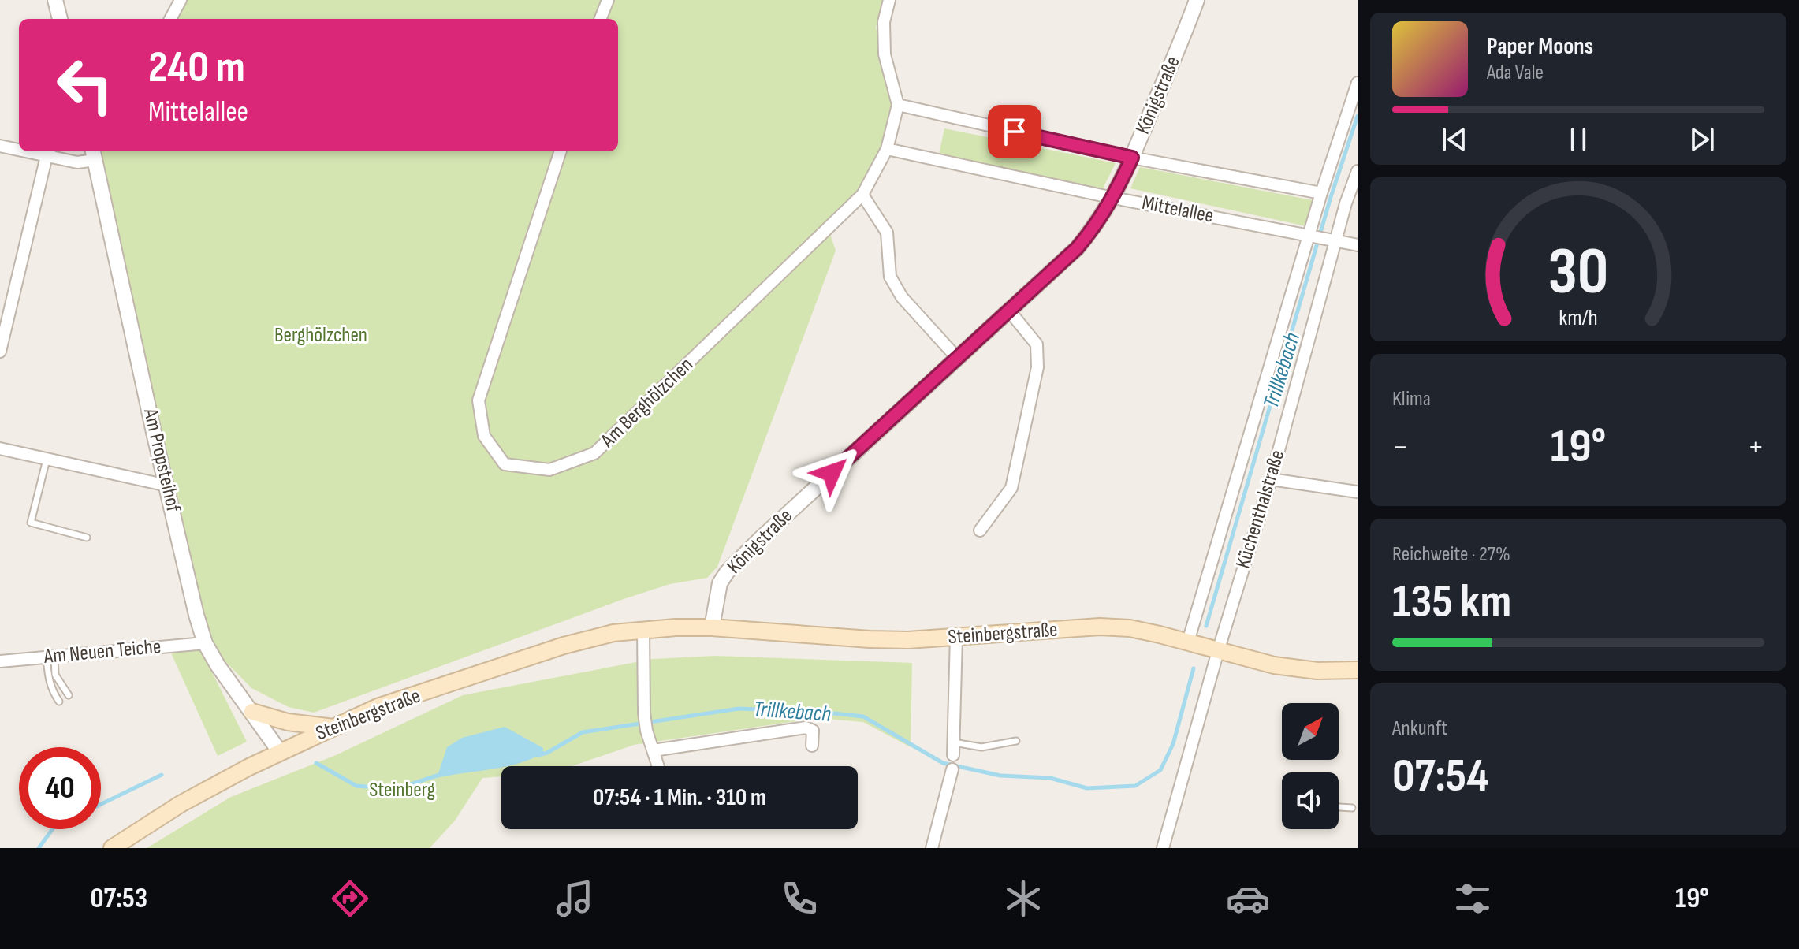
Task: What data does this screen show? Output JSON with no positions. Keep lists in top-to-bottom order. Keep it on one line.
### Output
{"streets":{"main road":["Steinbergstraße"],"street":["Königstraße","Mittelallee","Am Berghölzchen","Am Propsteihof","Küchenthalstraße","Am Neuen Teiche"]},"crossings":[["Königstraße","Mittelallee"],["Königstraße","Steinbergstraße"],["Mittelallee","Am Berghölzchen"],["Mittelallee","Küchenthalstraße"],["Am Propsteihof","Steinbergstraße"],["Am Propsteihof","Am Neuen Teiche"],["Küchenthalstraße","Steinbergstraße"]],"water":["Trillkebach"],"parks":["Berghölzchen","Steinberg"],"north":"top right","page":{"turn":["240 m","Mittelallee"],"song":["Paper Moons","Ada Vale"],"tile":["Klima",["Reichweite · 27%","135 km"],["Ankunft","07:54"]],"heat":["−","19°","+"],"limit":"40","trip":"07:54 · 1 Min. · 310 m","tabs":["07:53","19°"],"gauge":["30","km/h"]}}
